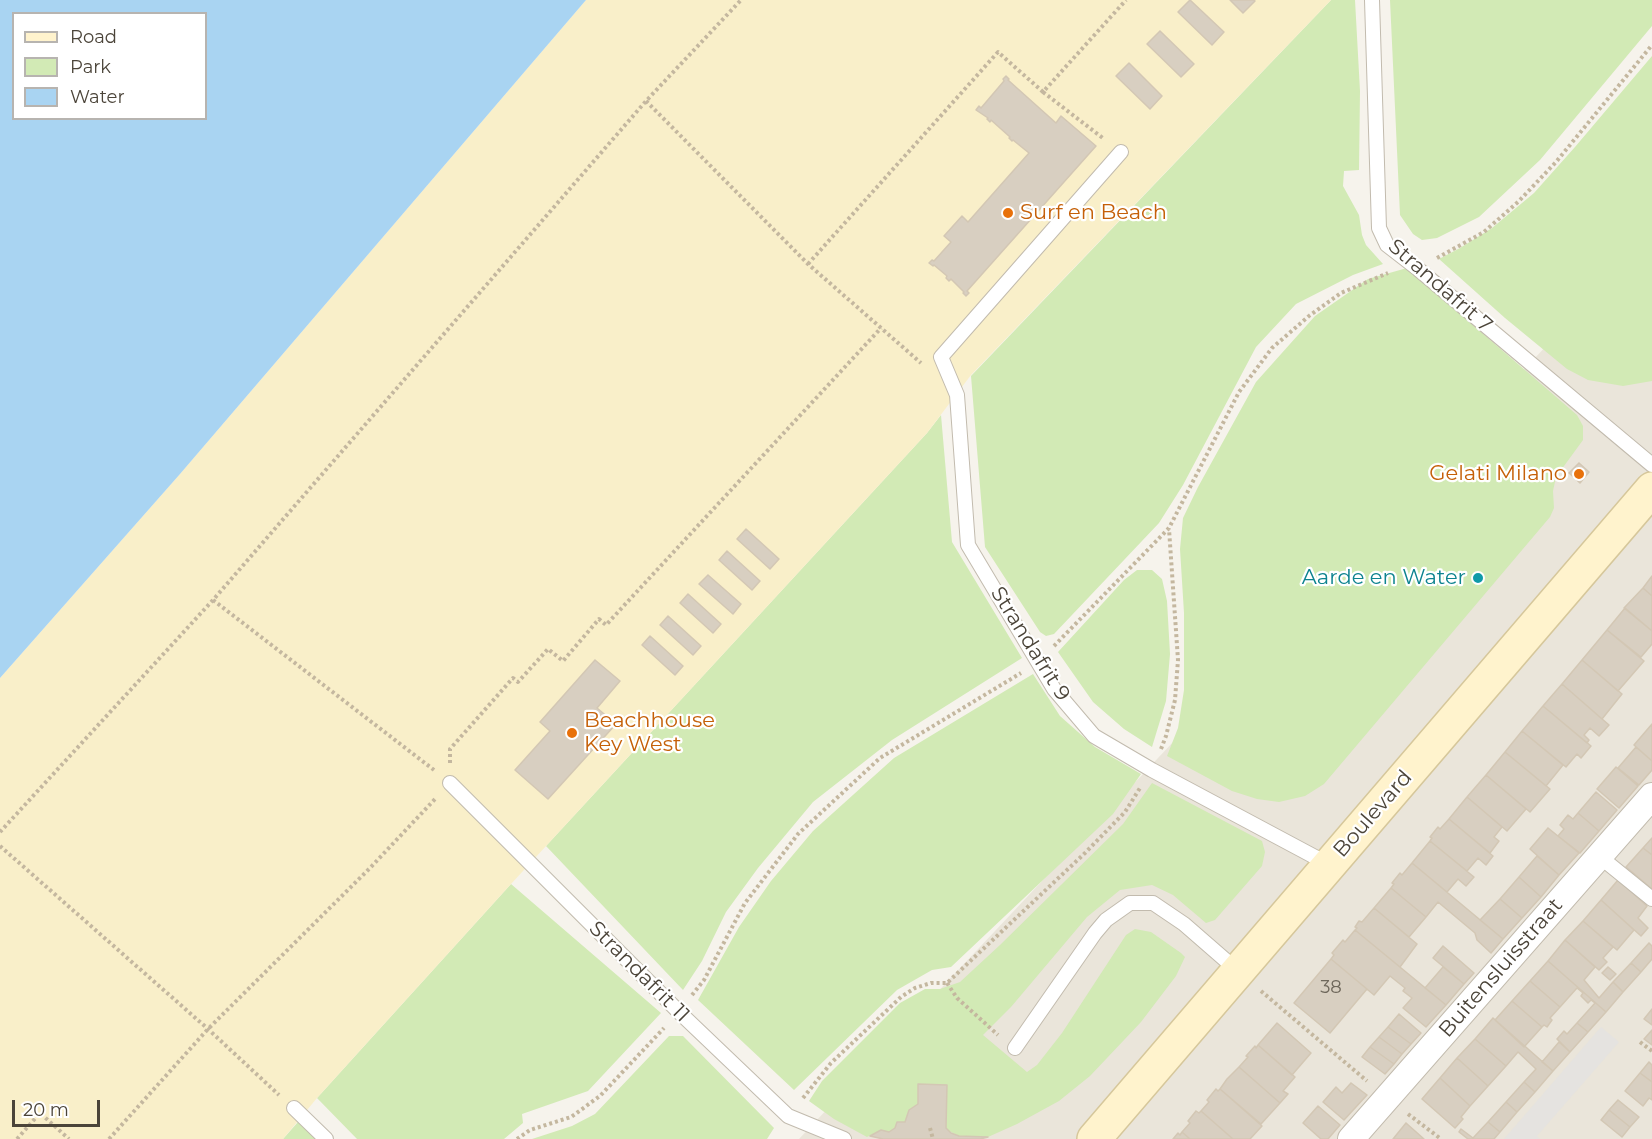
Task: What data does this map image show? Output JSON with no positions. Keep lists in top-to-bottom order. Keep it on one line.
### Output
{"streets":{"street":["Boulevard","Buitensluisstraat"],"lane":["Strandafrit 7","Strandafrit 9","Strandafrit 11"]},"crossings":[["Strandafrit 9","Boulevard"]],"places":["Surf en Beach","Gelati Milano","Aarde en Water","Beachhouse Key West"],"house_numbers":["38"],"legend":["Road","Park","Water"],"scale_bar":"20 m"}
